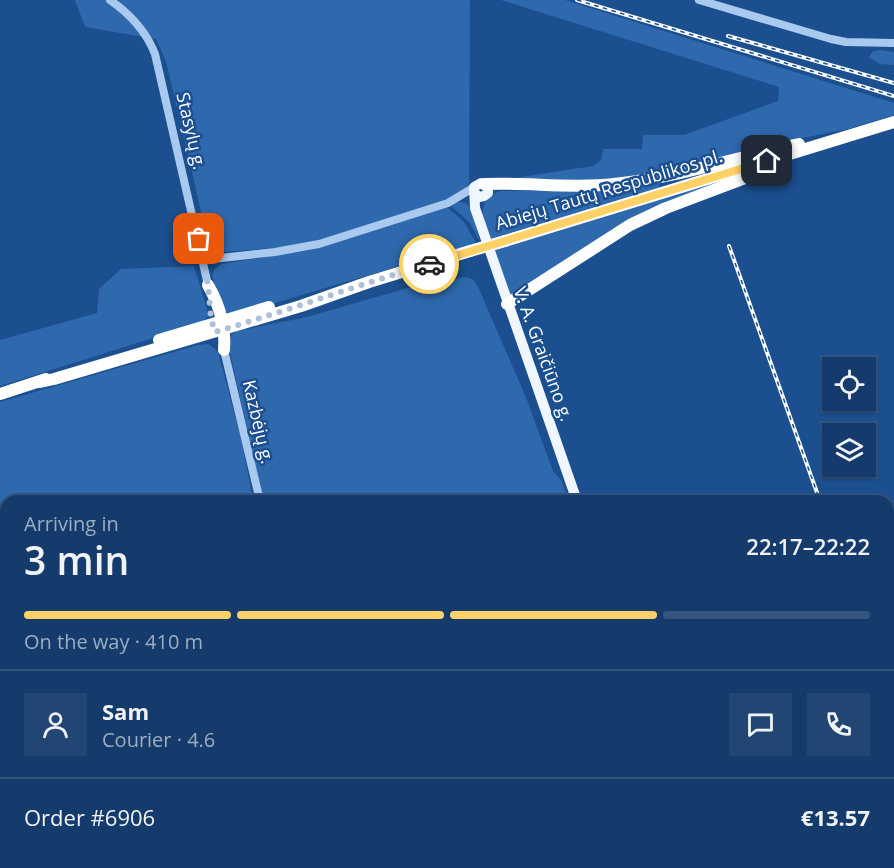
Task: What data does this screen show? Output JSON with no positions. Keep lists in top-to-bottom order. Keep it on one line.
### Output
{"streets":{"highway":["Abiejų Tautų Respublikos pl."],"main road":["V. A. Graičiūno g."],"street":["Stasylų g.","Kazbėjų g."]},"page":{"heading":["3 min","Arriving in","22:17–22:22"],"panel":["Sam","Courier · 4.6","Order #6906","€13.57"],"bar":"On the way · 410 m"}}
